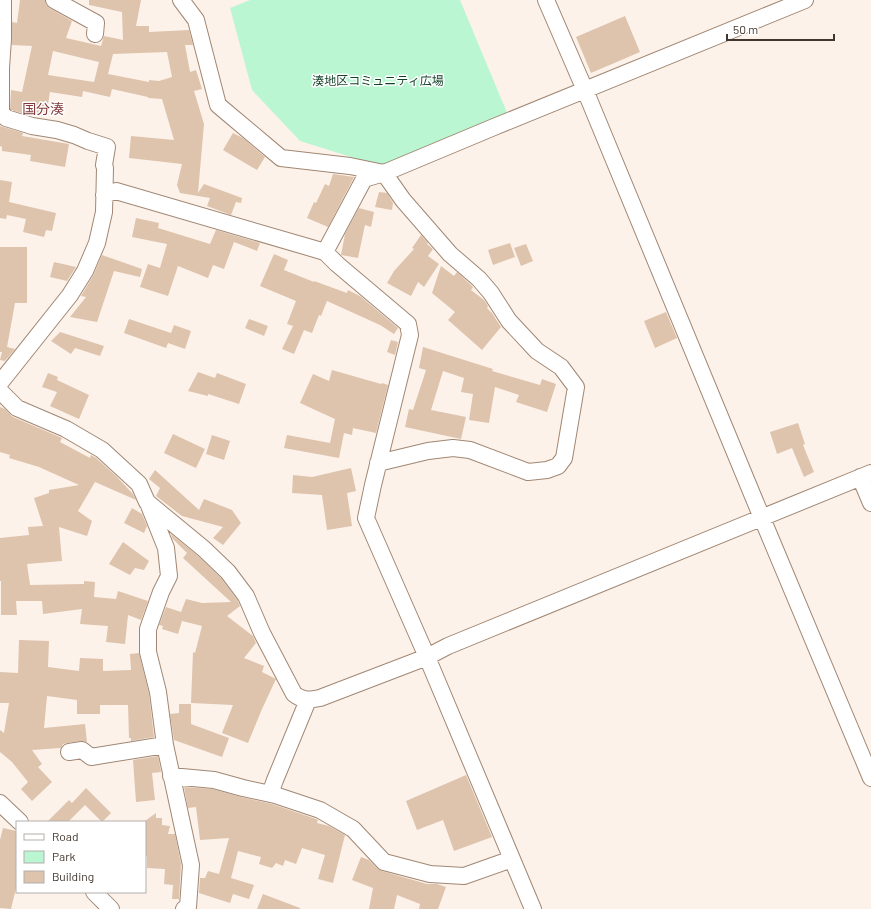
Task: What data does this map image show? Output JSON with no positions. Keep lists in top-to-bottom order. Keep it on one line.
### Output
{"districts":["国分湊"],"parks":["湊地区コミュニティ広場"],"legend":["Road","Park","Building"],"scale_bar":"50 m"}
